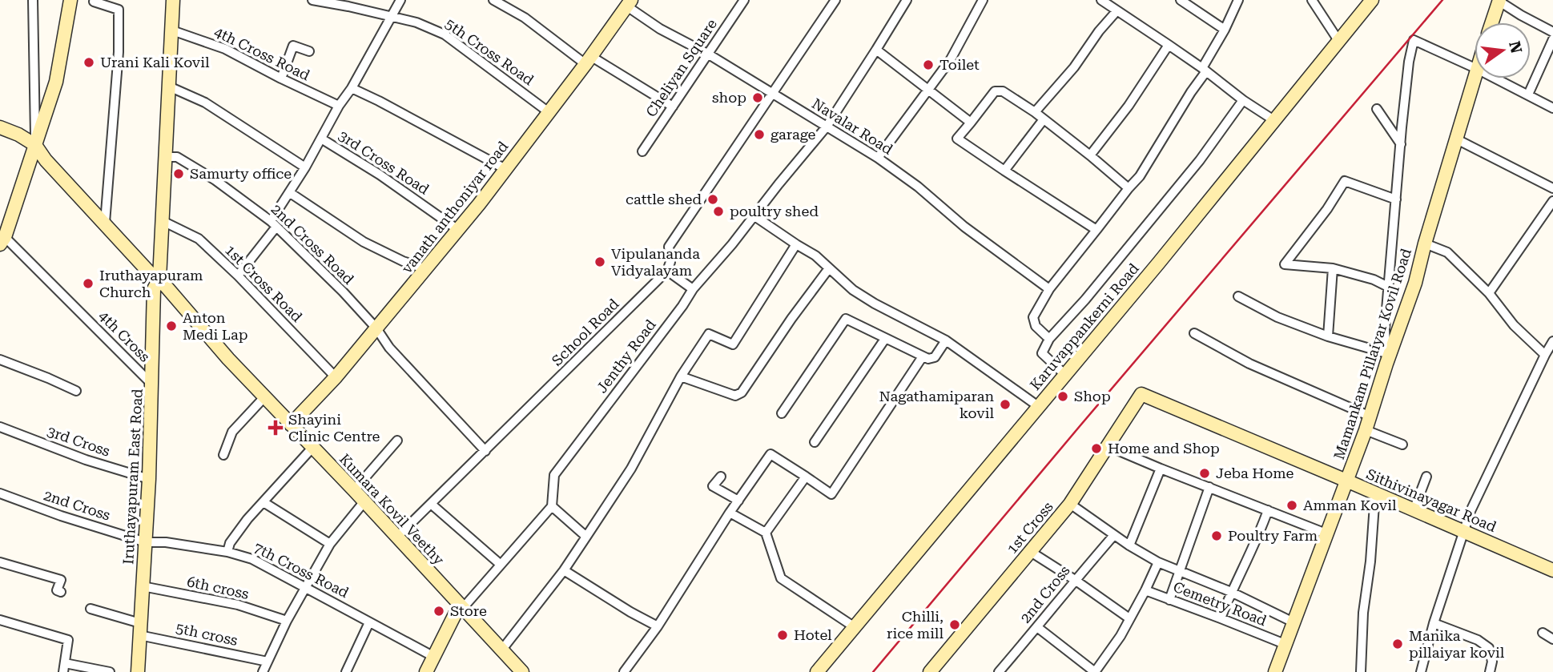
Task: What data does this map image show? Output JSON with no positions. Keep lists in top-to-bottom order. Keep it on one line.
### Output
{"streets":{"street":["5th Cross Road","4th Cross Road","Cheliyan Square","Navalar Road","3rd Cross Road","vanath anthoniyar road","2nd Cross Road","1st Cross Road","Karuvappankerni Road","School Road","4th Cross","Mamankam Pillaiyar Kovil Road","Jenthy Road","3rd Cross","Iruthayapuram East Road","Sithivinayagar Road","2nd Cross","Kumara Kovil Veethy","1st Cross","7th Cross Road","6th cross","Cemetry Road","5th cross"]},"crossings":[["5th Cross Road","vanath anthoniyar road"],["4th Cross Road","Iruthayapuram East Road"],["Cheliyan Square","Navalar Road"],["Navalar Road","vanath anthoniyar road"],["Navalar Road","Jenthy Road"],["3rd Cross Road","vanath anthoniyar road"],["vanath anthoniyar road","2nd Cross Road"],["vanath anthoniyar road","1st Cross Road"],["vanath anthoniyar road","Kumara Kovil Veethy"],["2nd Cross Road","School Road"],["2nd Cross Road","Iruthayapuram East Road"],["1st Cross Road","Iruthayapuram East Road"],["School Road","Kumara Kovil Veethy"],["4th Cross","Iruthayapuram East Road"],["Mamankam Pillaiyar Kovil Road","Sithivinayagar Road"],["Mamankam Pillaiyar Kovil Road","Cemetry Road"],["3rd Cross","Iruthayapuram East Road"],["Iruthayapuram East Road","2nd Cross"],["Iruthayapuram East Road","Kumara Kovil Veethy"],["Iruthayapuram East Road","7th Cross Road"],["Iruthayapuram East Road","6th cross"],["Iruthayapuram East Road","5th cross"],["Sithivinayagar Road","1st Cross"],["2nd Cross","7th Cross Road"]],"places":{"other":["Urani Kali Kovil","Toilet","shop","garage","Samurty office","cattle shed","poultry shed","Vipulananda Vidyalayam","Iruthayapuram Church","Anton Medi Lap","Shop","Nagathamiparan kovil","Home and Shop","Jeba Home","Amman Kovil","Poultry Farm","Store","Chilli, rice mill","Hotel","Manika pillaiyar kovil"],"health":["Shayini Clinic Centre"]},"north":"right"}
